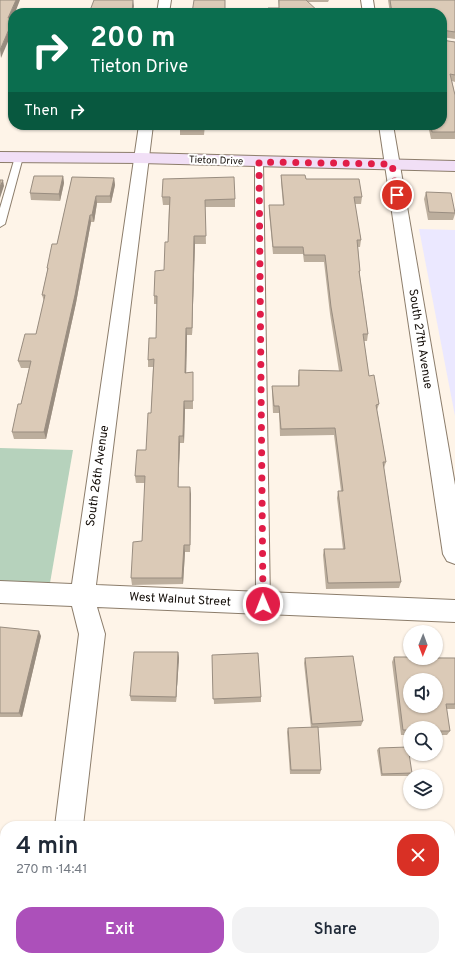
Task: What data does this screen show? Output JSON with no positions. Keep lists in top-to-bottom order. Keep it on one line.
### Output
{"streets":{"main road":["Tieton Drive"],"street":["South 27th Avenue","South 26th Avenue","West Walnut Street"]},"crossings":[["Tieton Drive","South 27th Avenue"],["Tieton Drive","South 26th Avenue"],["South 26th Avenue","West Walnut Street"]],"north":"bottom","page":{"turn":["200 m","Tieton Drive"],"then":"Then","heading":["4 min","270 m · 14:41"],"buttons":["Exit","Share"]}}
